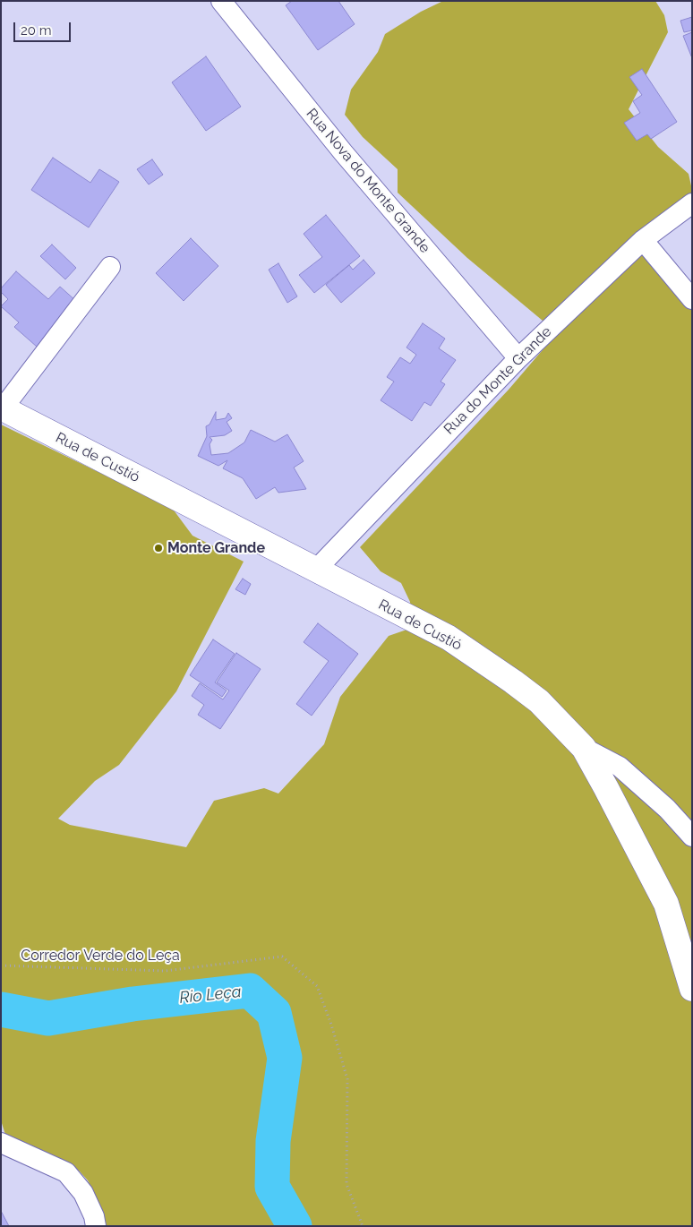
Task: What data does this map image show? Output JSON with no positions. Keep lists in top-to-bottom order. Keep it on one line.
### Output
{"streets":{"main road":["Rua de Custió"],"street":["Rua Nova do Monte Grande","Rua do Monte Grande"],"path":["Corredor Verde do Leça"]},"crossings":[["Rua Nova do Monte Grande","Rua do Monte Grande"],["Rua do Monte Grande","Rua de Custió"]],"water":["Rio Leça"],"places":["Monte Grande"],"scale_bar":"20 m"}
